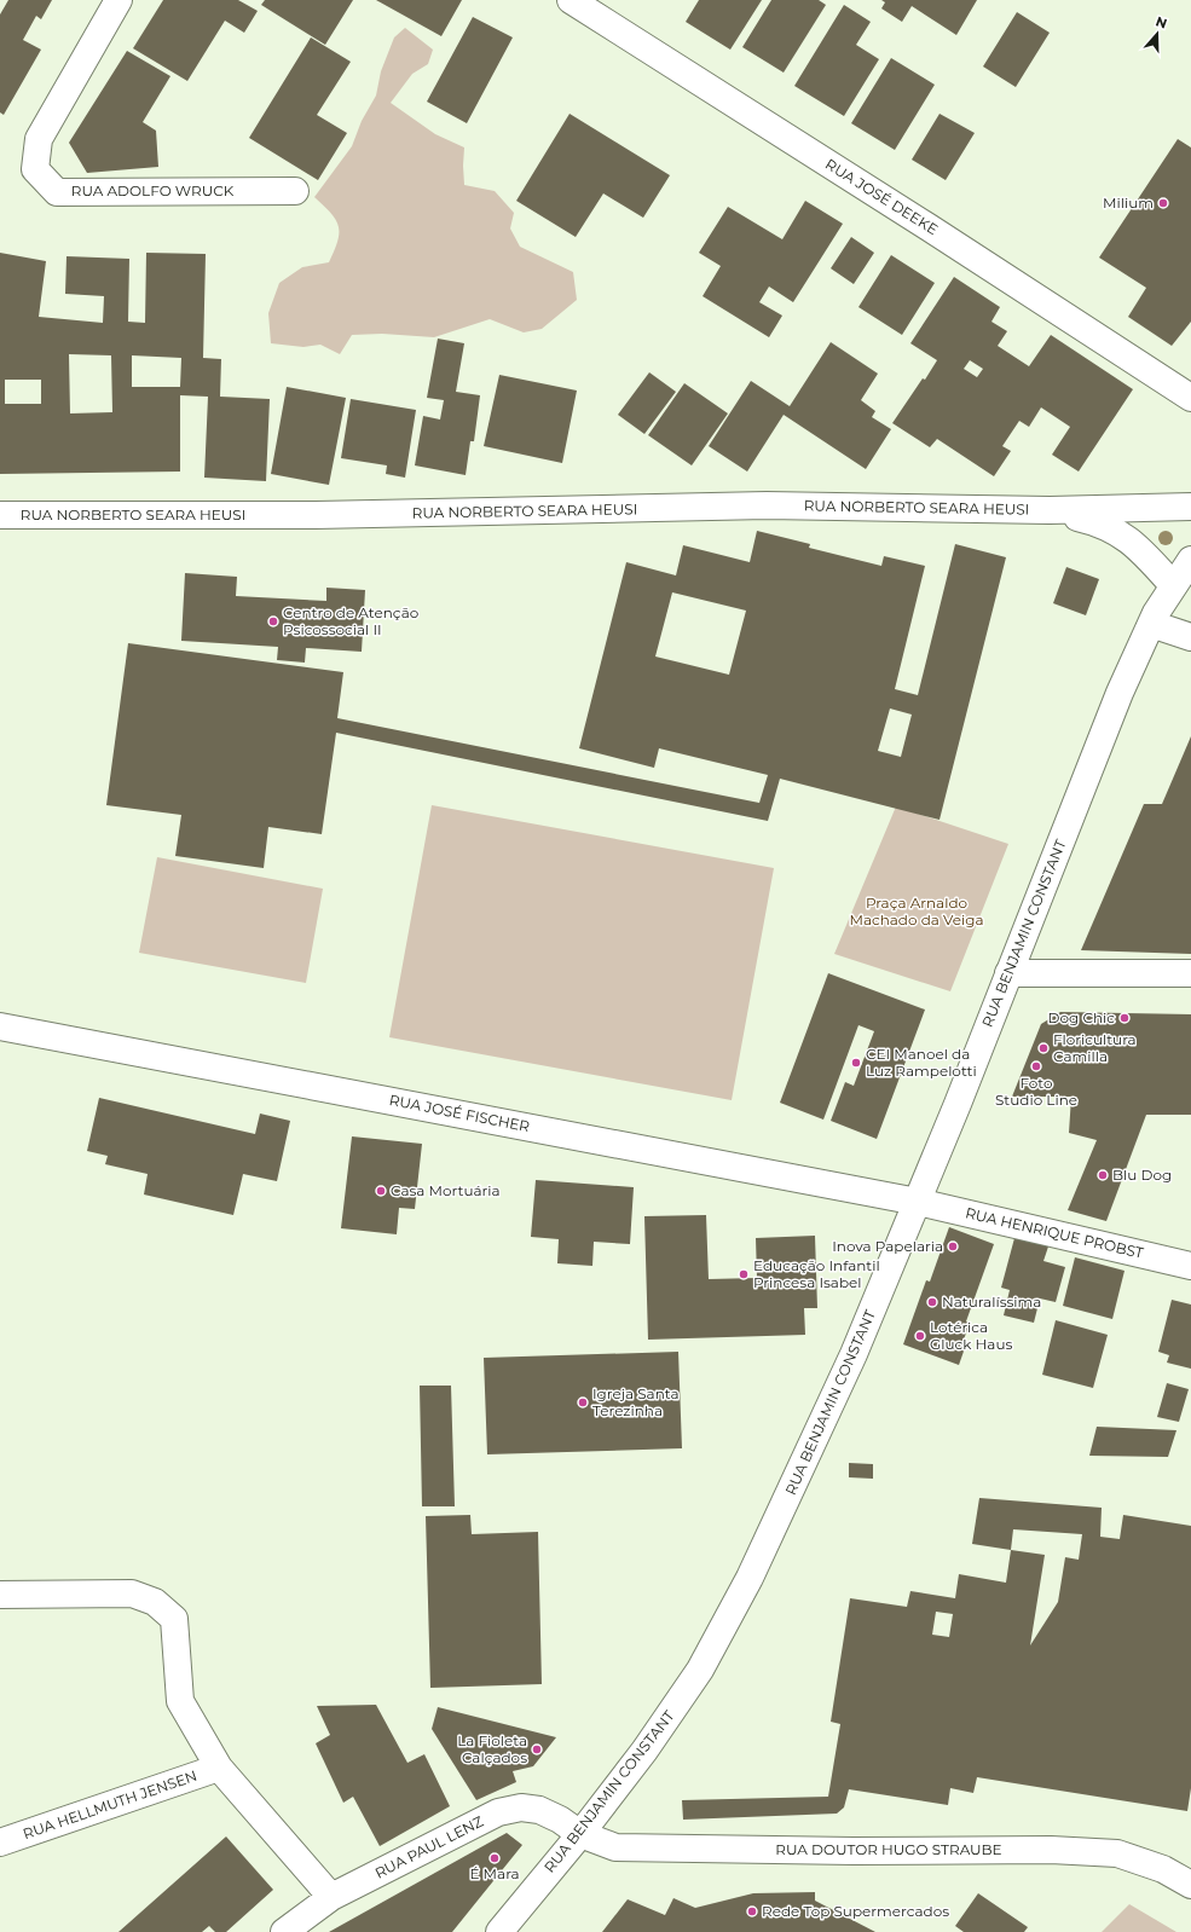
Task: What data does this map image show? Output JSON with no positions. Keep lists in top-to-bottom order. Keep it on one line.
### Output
{"streets":{"street":["RUA ADOLFO WRUCK","RUA JOSÉ DEEKE","RUA NORBERTO SEARA HEUSI","RUA BENJAMIN CONSTANT","RUA JOSÉ FISCHER","RUA HENRIQUE PROBST","RUA HELLMUTH JENSEN","RUA PAUL LENZ","RUA DOUTOR HUGO STRAUBE"]},"crossings":[["RUA NORBERTO SEARA HEUSI","RUA BENJAMIN CONSTANT"],["RUA BENJAMIN CONSTANT","RUA JOSÉ FISCHER"],["RUA BENJAMIN CONSTANT","RUA HENRIQUE PROBST"],["RUA BENJAMIN CONSTANT","RUA PAUL LENZ"],["RUA BENJAMIN CONSTANT","RUA DOUTOR HUGO STRAUBE"],["RUA JOSÉ FISCHER","RUA HENRIQUE PROBST"],["RUA PAUL LENZ","RUA DOUTOR HUGO STRAUBE"]],"parks":["Praça Arnaldo Machado da Veiga"],"places":["Milium","Centro de Atenção Psicossocial II","Dog Chic","Floricultura Camilla","CEI Manoel da Luz Rampelotti","Foto Studio Line","Blu Dog","Casa Mortuária","Inova Papelaria","Educação Infantil Princesa Isabel","Naturalíssima","Lotérica Gluck Haus","Igreja Santa Terezinha","La Fioleta Calçados","É Mara","Rede Top Supermercados"],"north":"top"}
